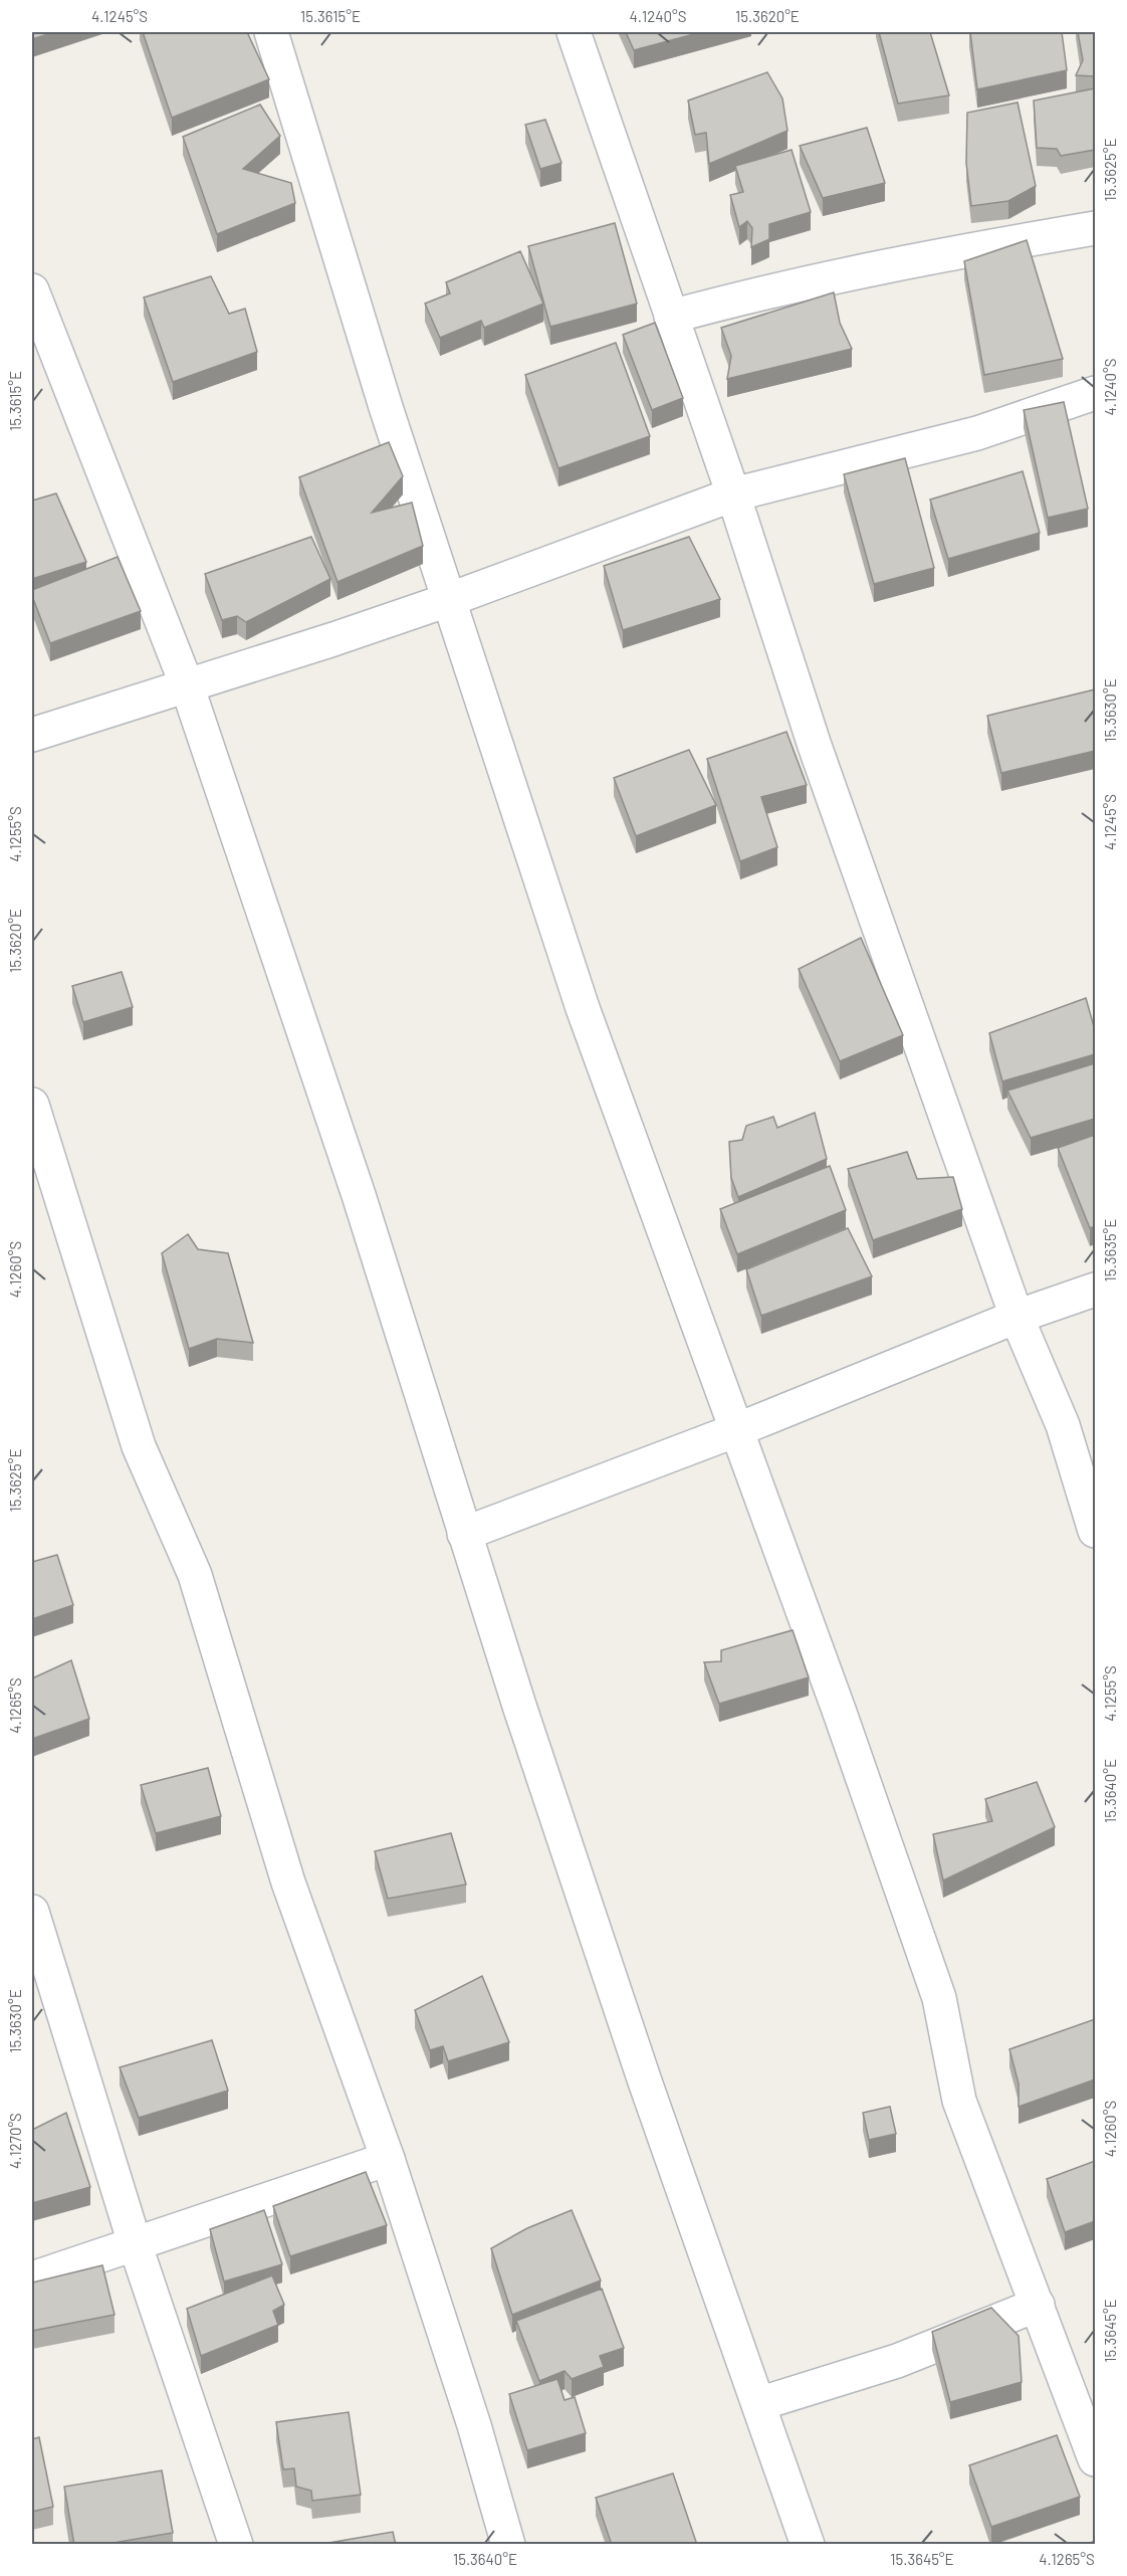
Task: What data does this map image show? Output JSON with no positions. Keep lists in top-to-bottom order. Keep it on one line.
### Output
{"coordinates":["4.1245°S","15.3615°E","4.1240°S","15.3620°E","15.3625°E","15.3630°E","4.1255°S","15.3635°E","4.1260°S","4.1265°S","15.3640°E","4.1270°S","15.3645°E"]}
